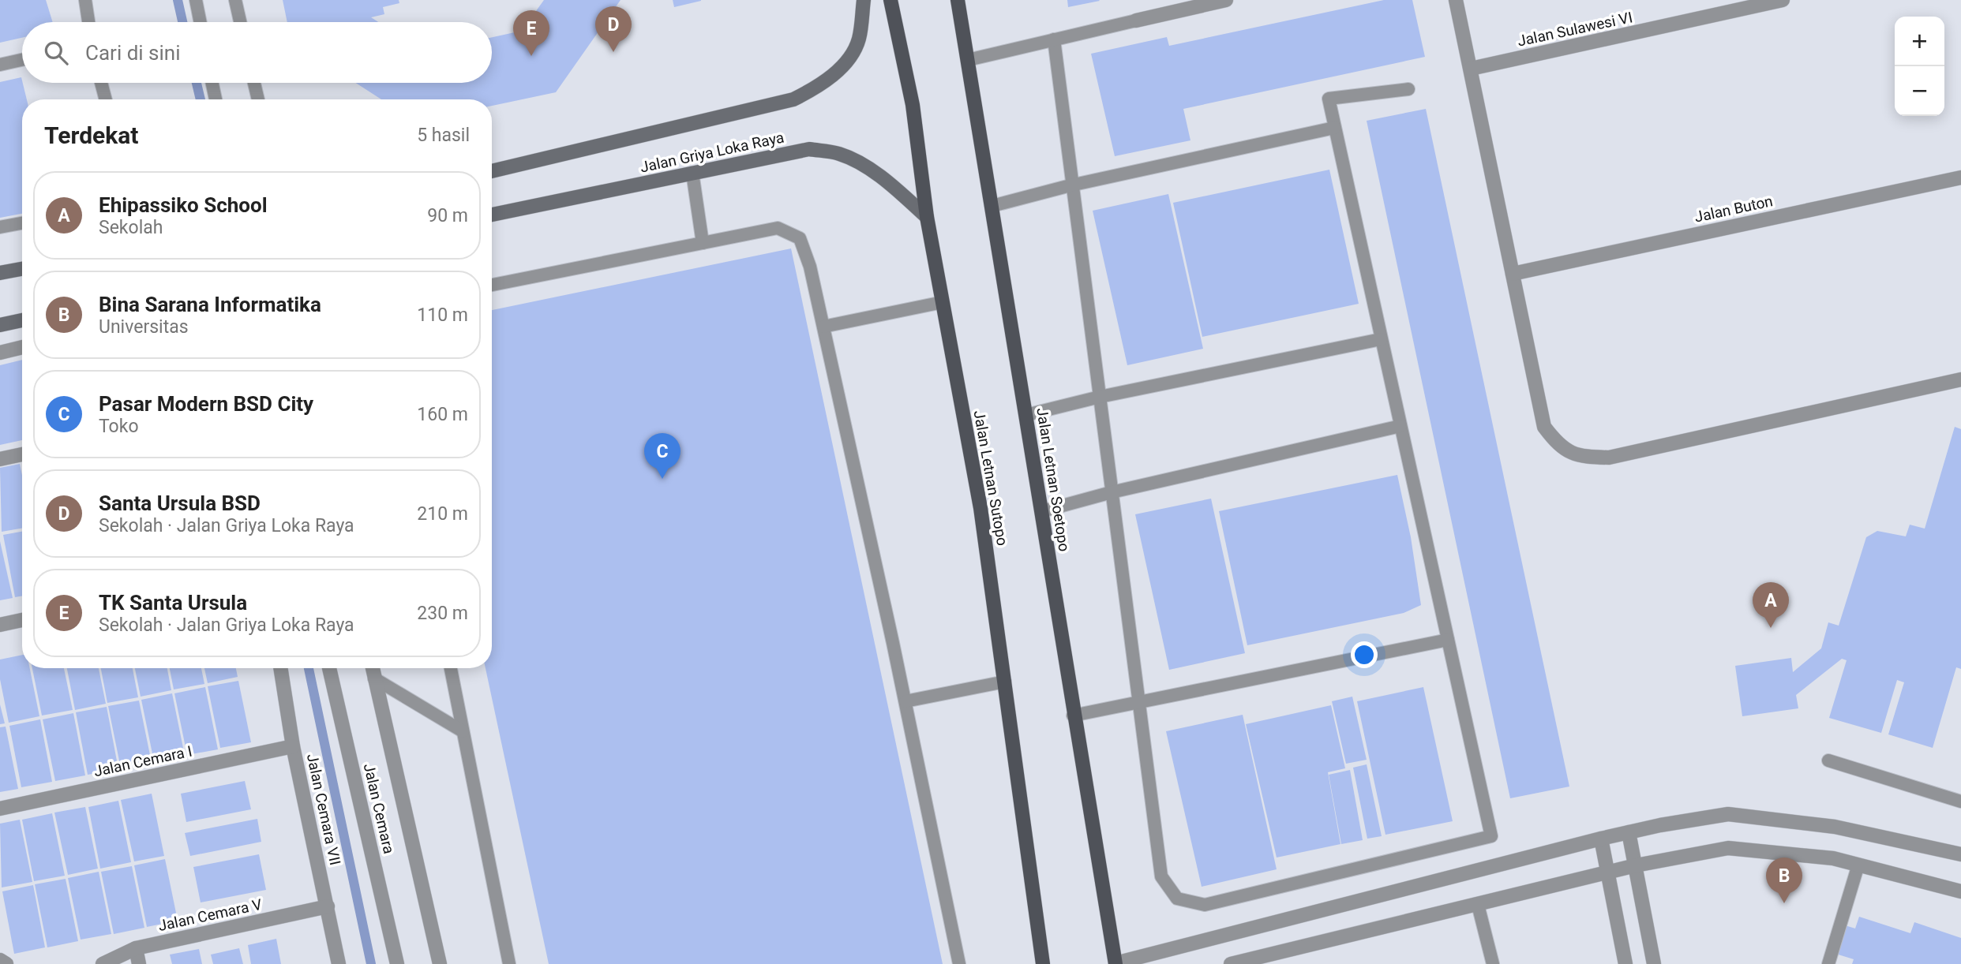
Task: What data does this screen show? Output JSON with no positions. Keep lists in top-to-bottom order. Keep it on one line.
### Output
{"streets":{"main road":["Jalan Griya Loka Raya","Jalan Letnan Sutopo","Jalan Letnan Soetopo"],"street":["Jalan Sulawesi VI","Jalan Buton","Jalan Cemara I","Jalan Cemara","Jalan Cemara VII","Jalan Cemara V"]},"crossings":[["Jalan Griya Loka Raya","Jalan Letnan Sutopo"],["Jalan Cemara I","Jalan Cemara VII"],["Jalan Cemara VII","Jalan Cemara V"]],"page":{"pins":["D","E","C","A","B"],"map_buttons":["+","−"],"search":"Cari di sini","heading":["Terdekat","5 hasil"],"list":[{"mark":"A","name":"Ehipassiko School","note":"Sekolah","value":"90 m"},{"mark":"B","name":"Bina Sarana Informatika","note":"Universitas","value":"110 m"},{"mark":"C","name":"Pasar Modern BSD City","note":"Toko","value":"160 m"},{"mark":"D","name":"Santa Ursula BSD","note":"Sekolah · Jalan Griya Loka Raya","value":"210 m"},{"mark":"E","name":"TK Santa Ursula","note":"Sekolah · Jalan Griya Loka Raya","value":"230 m"}]}}
